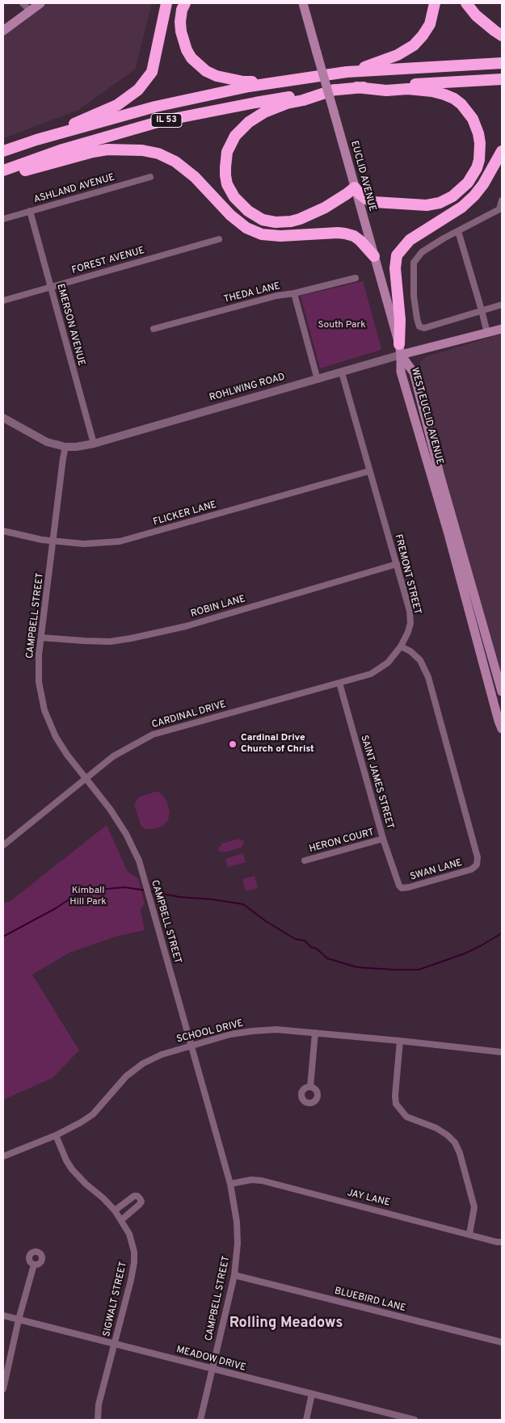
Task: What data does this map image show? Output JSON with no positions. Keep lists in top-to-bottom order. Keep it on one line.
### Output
{"streets":{"highway":["IL 53"],"main road":["EUCLID AVENUE","ROHLWING ROAD","WEST EUCLID AVENUE"],"street":["ASHLAND AVENUE","FOREST AVENUE","THEDA LANE","EMERSON AVENUE","FLICKER LANE","FREMONT STREET","ROBIN LANE","CAMPBELL STREET","CARDINAL DRIVE","SAINT JAMES STREET","HERON COURT","SWAN LANE","SCHOOL DRIVE","JAY LANE","SIGWALT STREET","BLUEBIRD LANE","MEADOW DRIVE"]},"crossings":[["EUCLID AVENUE","ROHLWING ROAD"],["EUCLID AVENUE","WEST EUCLID AVENUE"],["ASHLAND AVENUE","EMERSON AVENUE"],["FOREST AVENUE","EMERSON AVENUE"],["EMERSON AVENUE","ROHLWING ROAD"],["ROHLWING ROAD","WEST EUCLID AVENUE"],["ROHLWING ROAD","FREMONT STREET"],["ROHLWING ROAD","CAMPBELL STREET"],["FLICKER LANE","FREMONT STREET"],["FLICKER LANE","CAMPBELL STREET"],["FREMONT STREET","ROBIN LANE"],["FREMONT STREET","CARDINAL DRIVE"],["FREMONT STREET","SWAN LANE"],["ROBIN LANE","CAMPBELL STREET"],["CAMPBELL STREET","CARDINAL DRIVE"],["CAMPBELL STREET","SCHOOL DRIVE"],["CAMPBELL STREET","JAY LANE"],["CAMPBELL STREET","BLUEBIRD LANE"],["CAMPBELL STREET","MEADOW DRIVE"],["CARDINAL DRIVE","SAINT JAMES STREET"],["CARDINAL DRIVE","SWAN LANE"],["SAINT JAMES STREET","HERON COURT"],["SAINT JAMES STREET","SWAN LANE"],["SCHOOL DRIVE","SIGWALT STREET"],["SIGWALT STREET","MEADOW DRIVE"]],"districts":["Rolling Meadows"],"parks":["South Park","Kimball Hill Park"],"places":["Cardinal Drive Church of Christ"]}
